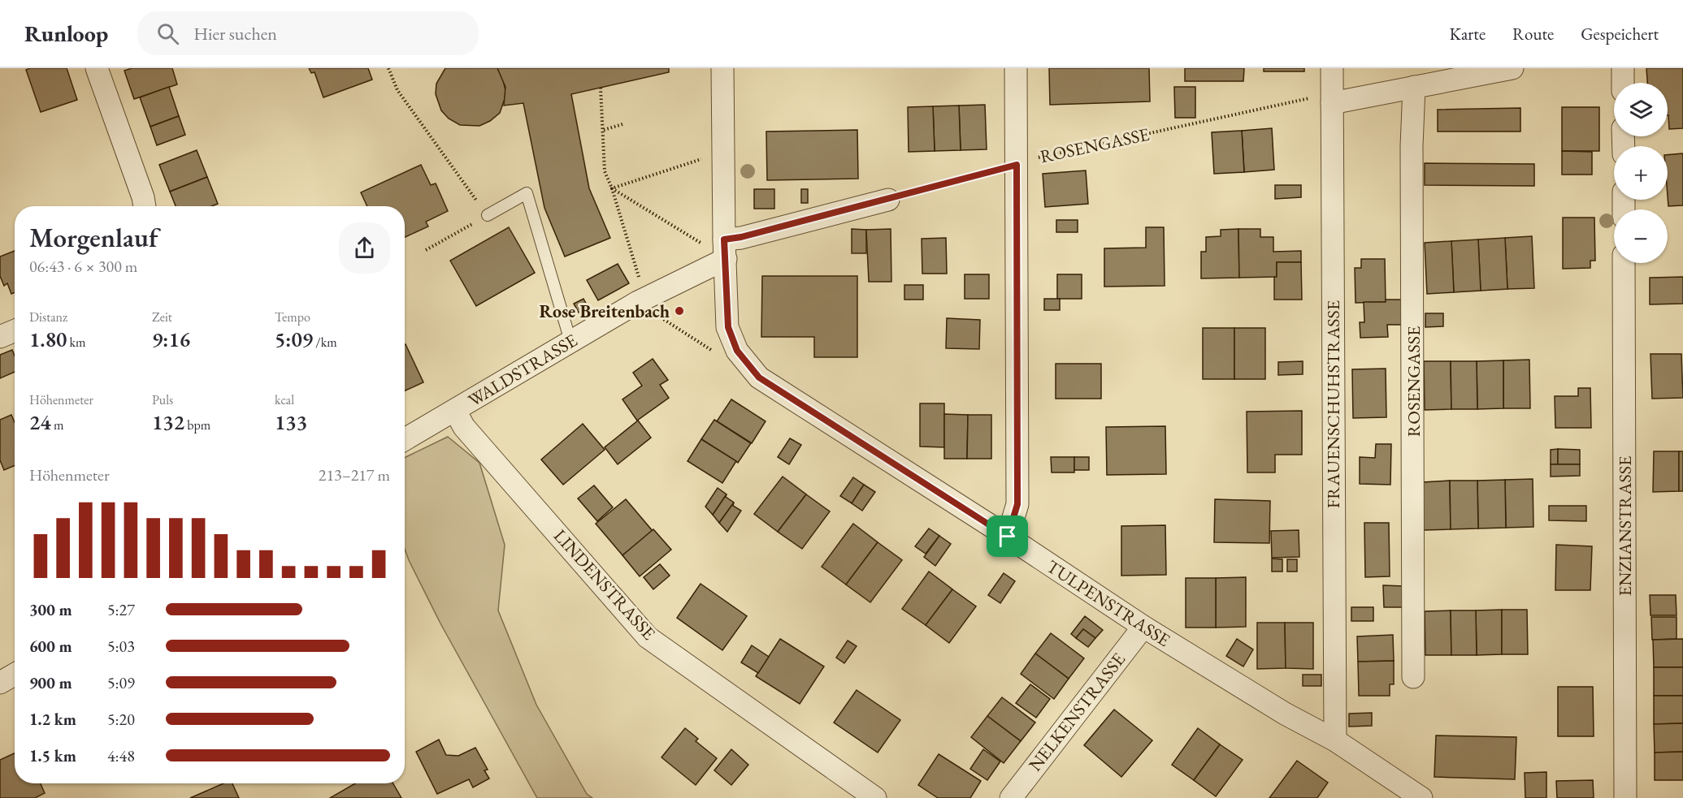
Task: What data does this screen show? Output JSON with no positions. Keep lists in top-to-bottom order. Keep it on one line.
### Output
{"streets":{"street":["ROSENGASSE","WALDSTRASSE","FRAUENSCHUHSTRASSE","ENZIANSTRASSE","LINDENSTRASSE","TULPENSTRASSE","NELKENSTRASSE"]},"crossings":[["ROSENGASSE","WALDSTRASSE"],["ROSENGASSE","FRAUENSCHUHSTRASSE"],["WALDSTRASSE","LINDENSTRASSE"],["WALDSTRASSE","TULPENSTRASSE"],["FRAUENSCHUHSTRASSE","TULPENSTRASSE"],["TULPENSTRASSE","NELKENSTRASSE"]],"places":["Rose Breitenbach"],"page":{"header":"Runloop","search":"Hier suchen","nav":["Karte","Route","Gespeichert"],"map_buttons":["+","−"],"heading":["Morgenlauf","06:43 · 6 × 300 m"],"stats":[["Distanz","1.80 km"],["Zeit","9:16"],["Tempo","5:09 /km"],["Höhenmeter","24 m"],["Puls","132 bpm"],["kcal","133"]],"chart":["Höhenmeter","213–217 m"],"list":[{"name":"300 m","note":"5:27"},{"name":"600 m","note":"5:03"},{"name":"900 m","note":"5:09"},{"name":"1.2 km","note":"5:20"},{"name":"1.5 km","note":"4:48"}]}}
